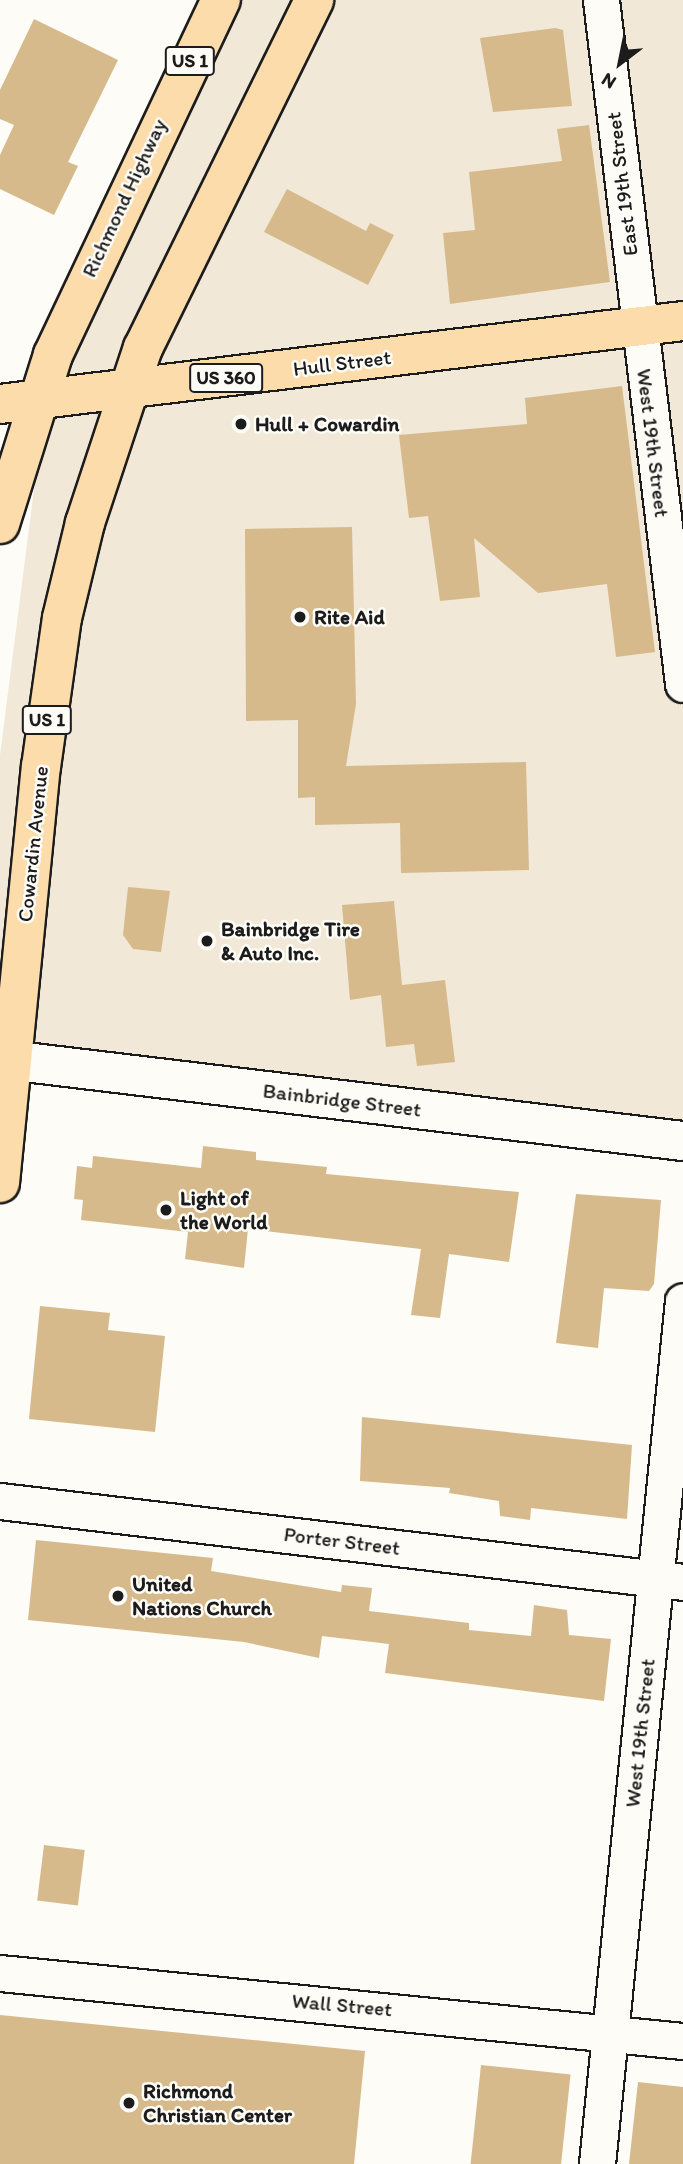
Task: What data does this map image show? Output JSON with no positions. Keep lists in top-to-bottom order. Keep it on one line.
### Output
{"streets":{"main road":["US 1","Richmond Highway","Hull Street","US 360","Cowardin Avenue"],"street":["East 19th Street","West 19th Street","Bainbridge Street","Porter Street","Wall Street"]},"crossings":[["US 1","Richmond Highway"],["US 1","Hull Street"],["US 1","Cowardin Avenue"],["East 19th Street","Hull Street"],["East 19th Street","West 19th Street"],["Richmond Highway","Hull Street"],["Hull Street","West 19th Street"],["Hull Street","Cowardin Avenue"],["West 19th Street","Porter Street"],["West 19th Street","Wall Street"],["Cowardin Avenue","Bainbridge Street"]],"places":["Hull + Cowardin","Rite Aid","Bainbridge Tire & Auto Inc.","Light of the World","United Nations Church","Richmond Christian Center"],"north":"bottom left"}
